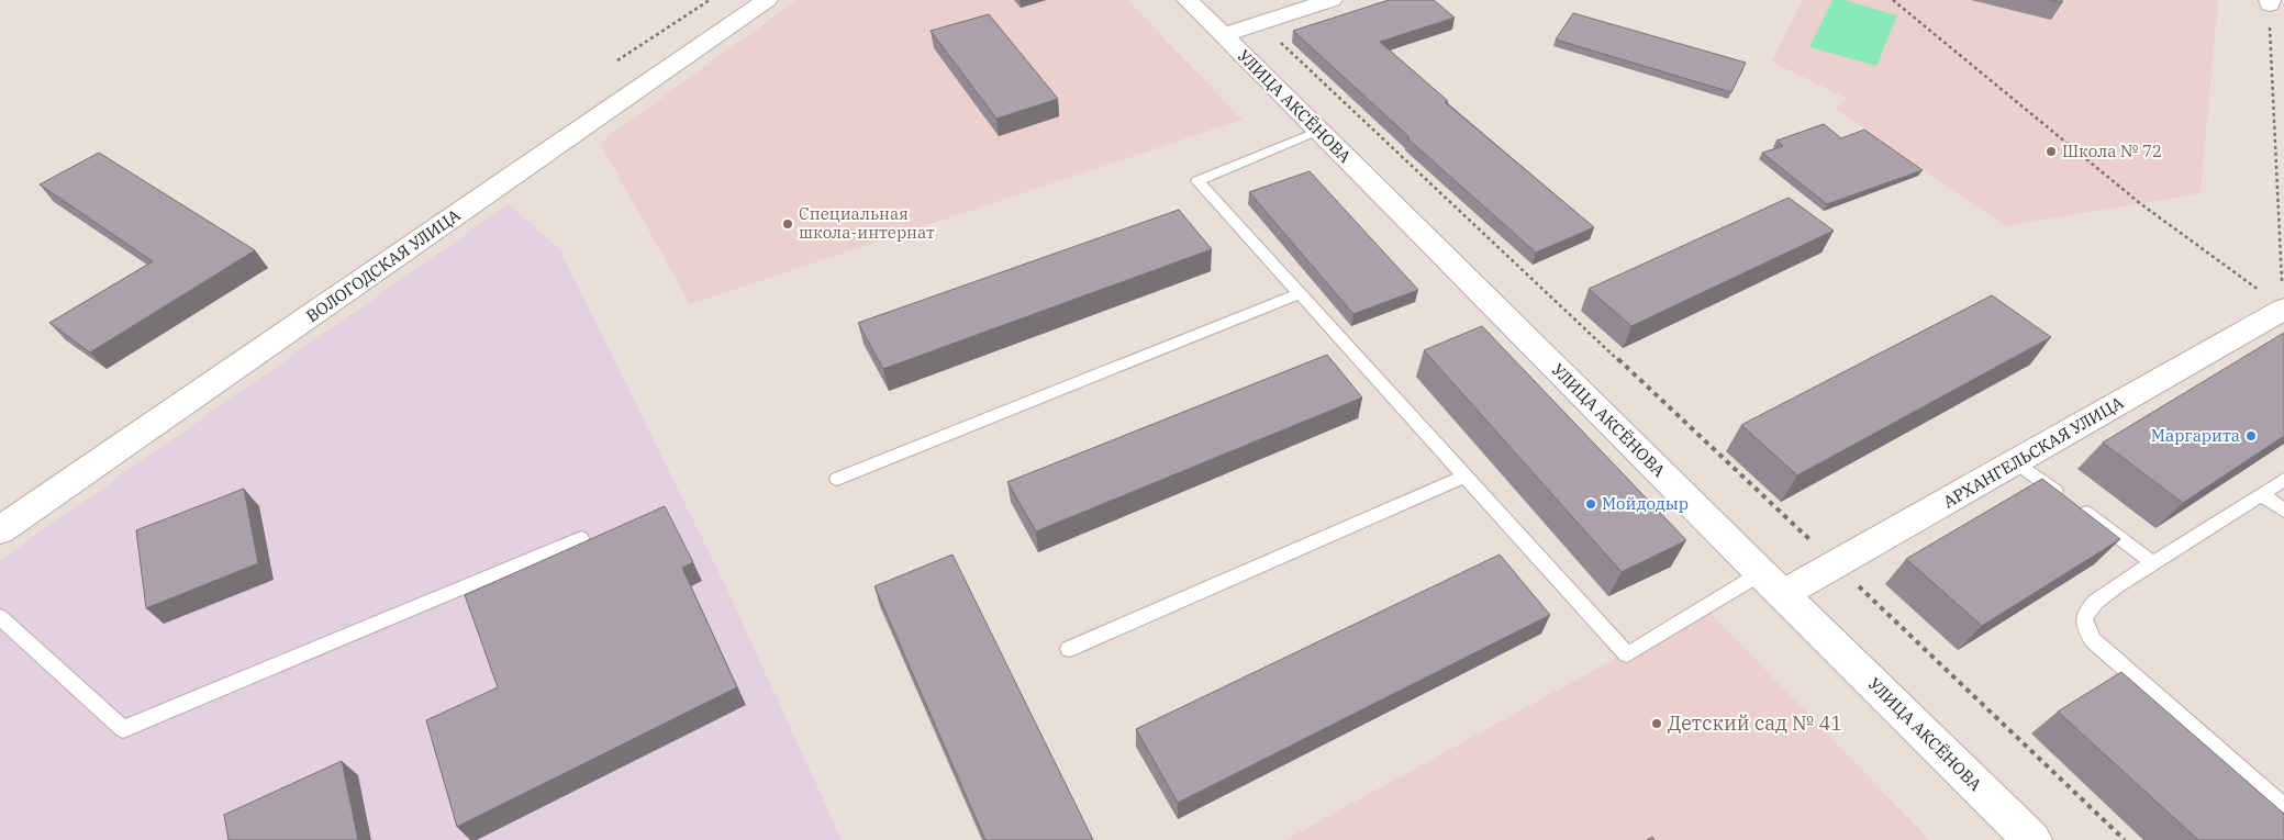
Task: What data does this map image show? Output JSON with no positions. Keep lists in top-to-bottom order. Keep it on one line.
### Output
{"streets":{"street":["УЛИЦА АКСЁНОВА","ВОЛОГОДСКАЯ УЛИЦА","АРХАНГЕЛЬСКАЯ УЛИЦА"]},"crossings":[["УЛИЦА АКСЁНОВА","АРХАНГЕЛЬСКАЯ УЛИЦА"]],"places":["Школа № 72","Специальная школа-интернат","Маргарита","Мойдодыр","Детский сад № 41"]}
